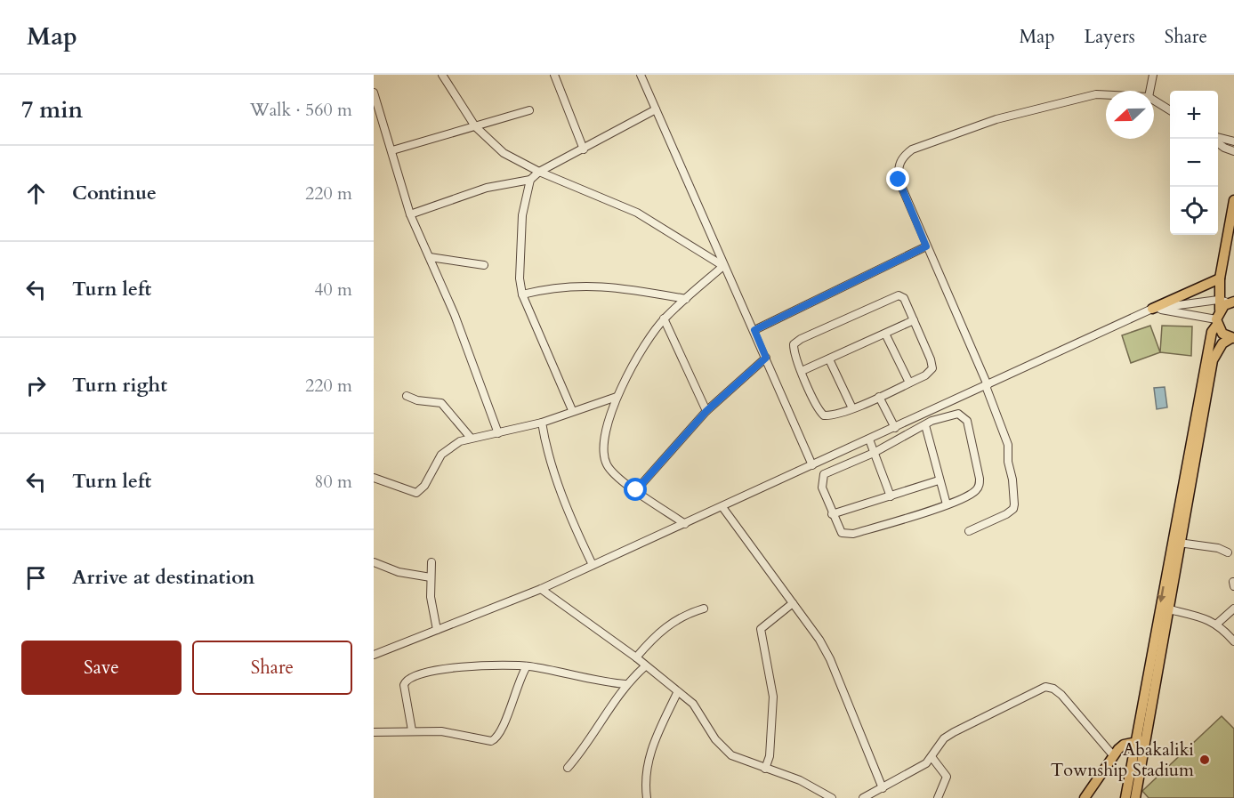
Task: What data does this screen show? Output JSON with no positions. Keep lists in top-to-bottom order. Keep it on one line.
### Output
{"places":["Abakaliki Township Stadium"],"north":"left","page":{"header":"Map","nav":["Map","Layers","Share"],"heading":["7 min","Walk · 560 m"],"map_buttons":["+","−"],"list":[["Continue","220 m"],["Turn left","40 m"],["Turn right","220 m"],["Turn left","80 m"],"Arrive at destination"],"buttons":["Save","Share"]}}
